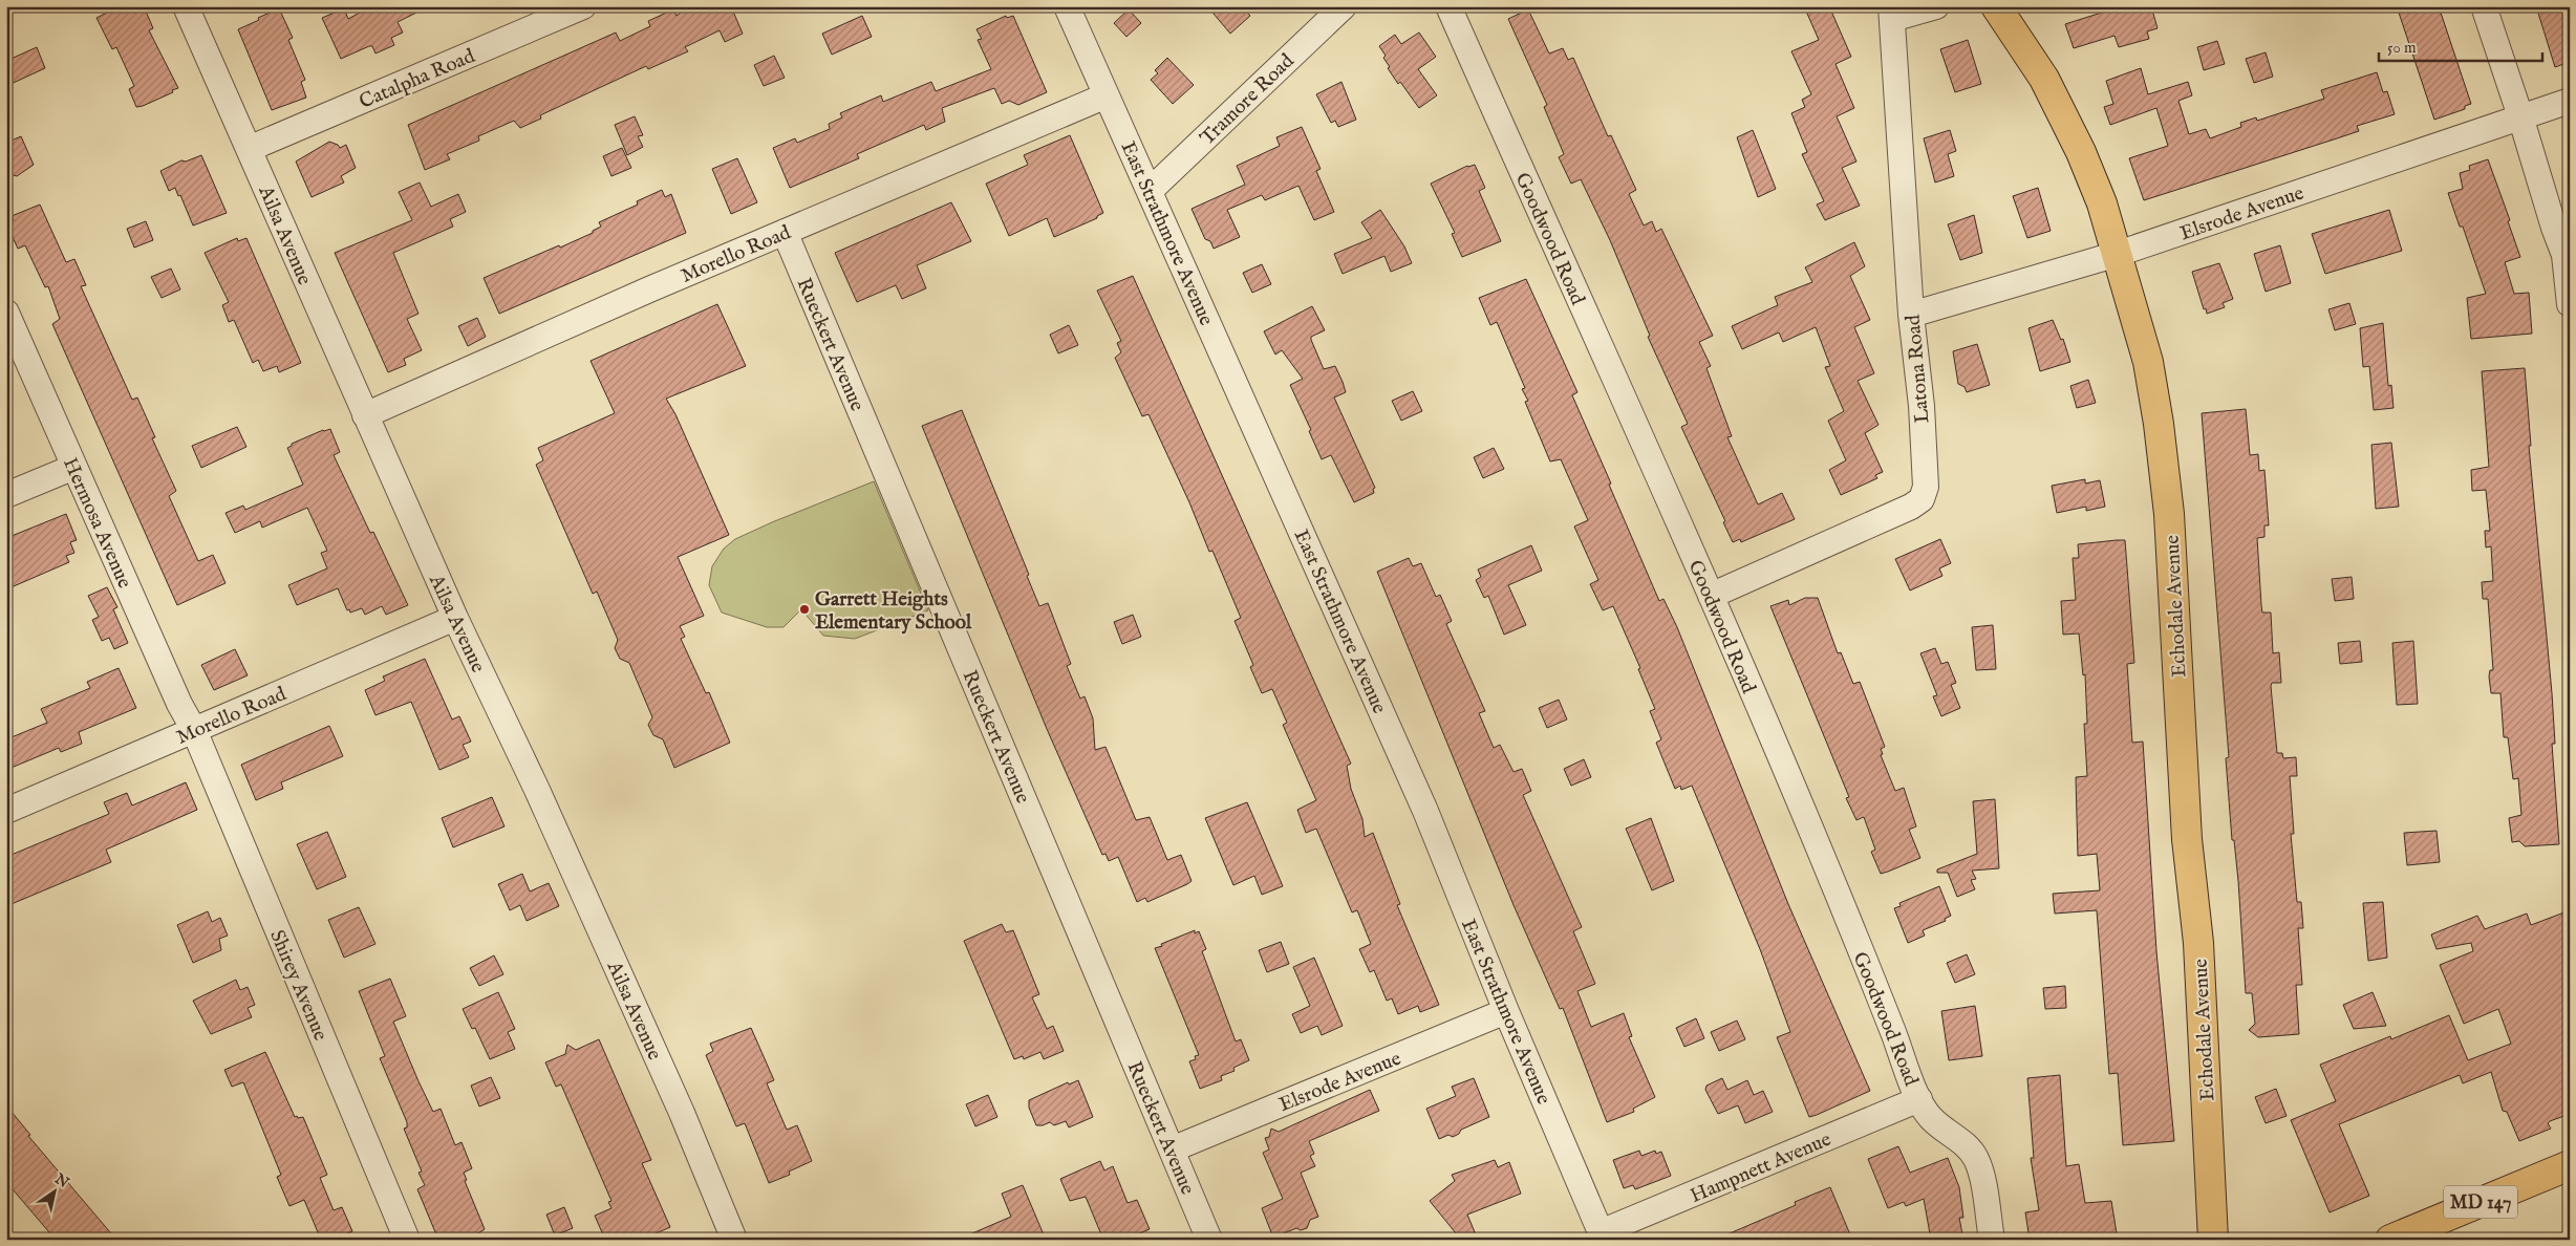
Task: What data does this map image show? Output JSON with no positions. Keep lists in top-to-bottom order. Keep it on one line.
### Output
{"streets":{"main road":["Echodale Avenue","MD 147"],"street":["Catalpha Road","Tramore Road","Elsrode Avenue","East Strathmore Avenue","Ailsa Avenue","Goodwood Road","Morello Road","Rueckert Avenue","Latona Road","Hermosa Avenue","Shirey Avenue","Hampnett Avenue"]},"crossings":[["Catalpha Road","Ailsa Avenue"],["Tramore Road","East Strathmore Avenue"],["Elsrode Avenue","East Strathmore Avenue"],["Elsrode Avenue","Rueckert Avenue"],["Elsrode Avenue","Latona Road"],["Elsrode Avenue","Echodale Avenue"],["East Strathmore Avenue","Morello Road"],["East Strathmore Avenue","Hampnett Avenue"],["Ailsa Avenue","Morello Road"],["Goodwood Road","Latona Road"],["Goodwood Road","Hampnett Avenue"],["Morello Road","Rueckert Avenue"],["Morello Road","Hermosa Avenue"],["Morello Road","Shirey Avenue"],["Hermosa Avenue","Shirey Avenue"]],"places":["Garrett Heights Elementary School"],"scale_bar":"50 m","north":"top right"}
